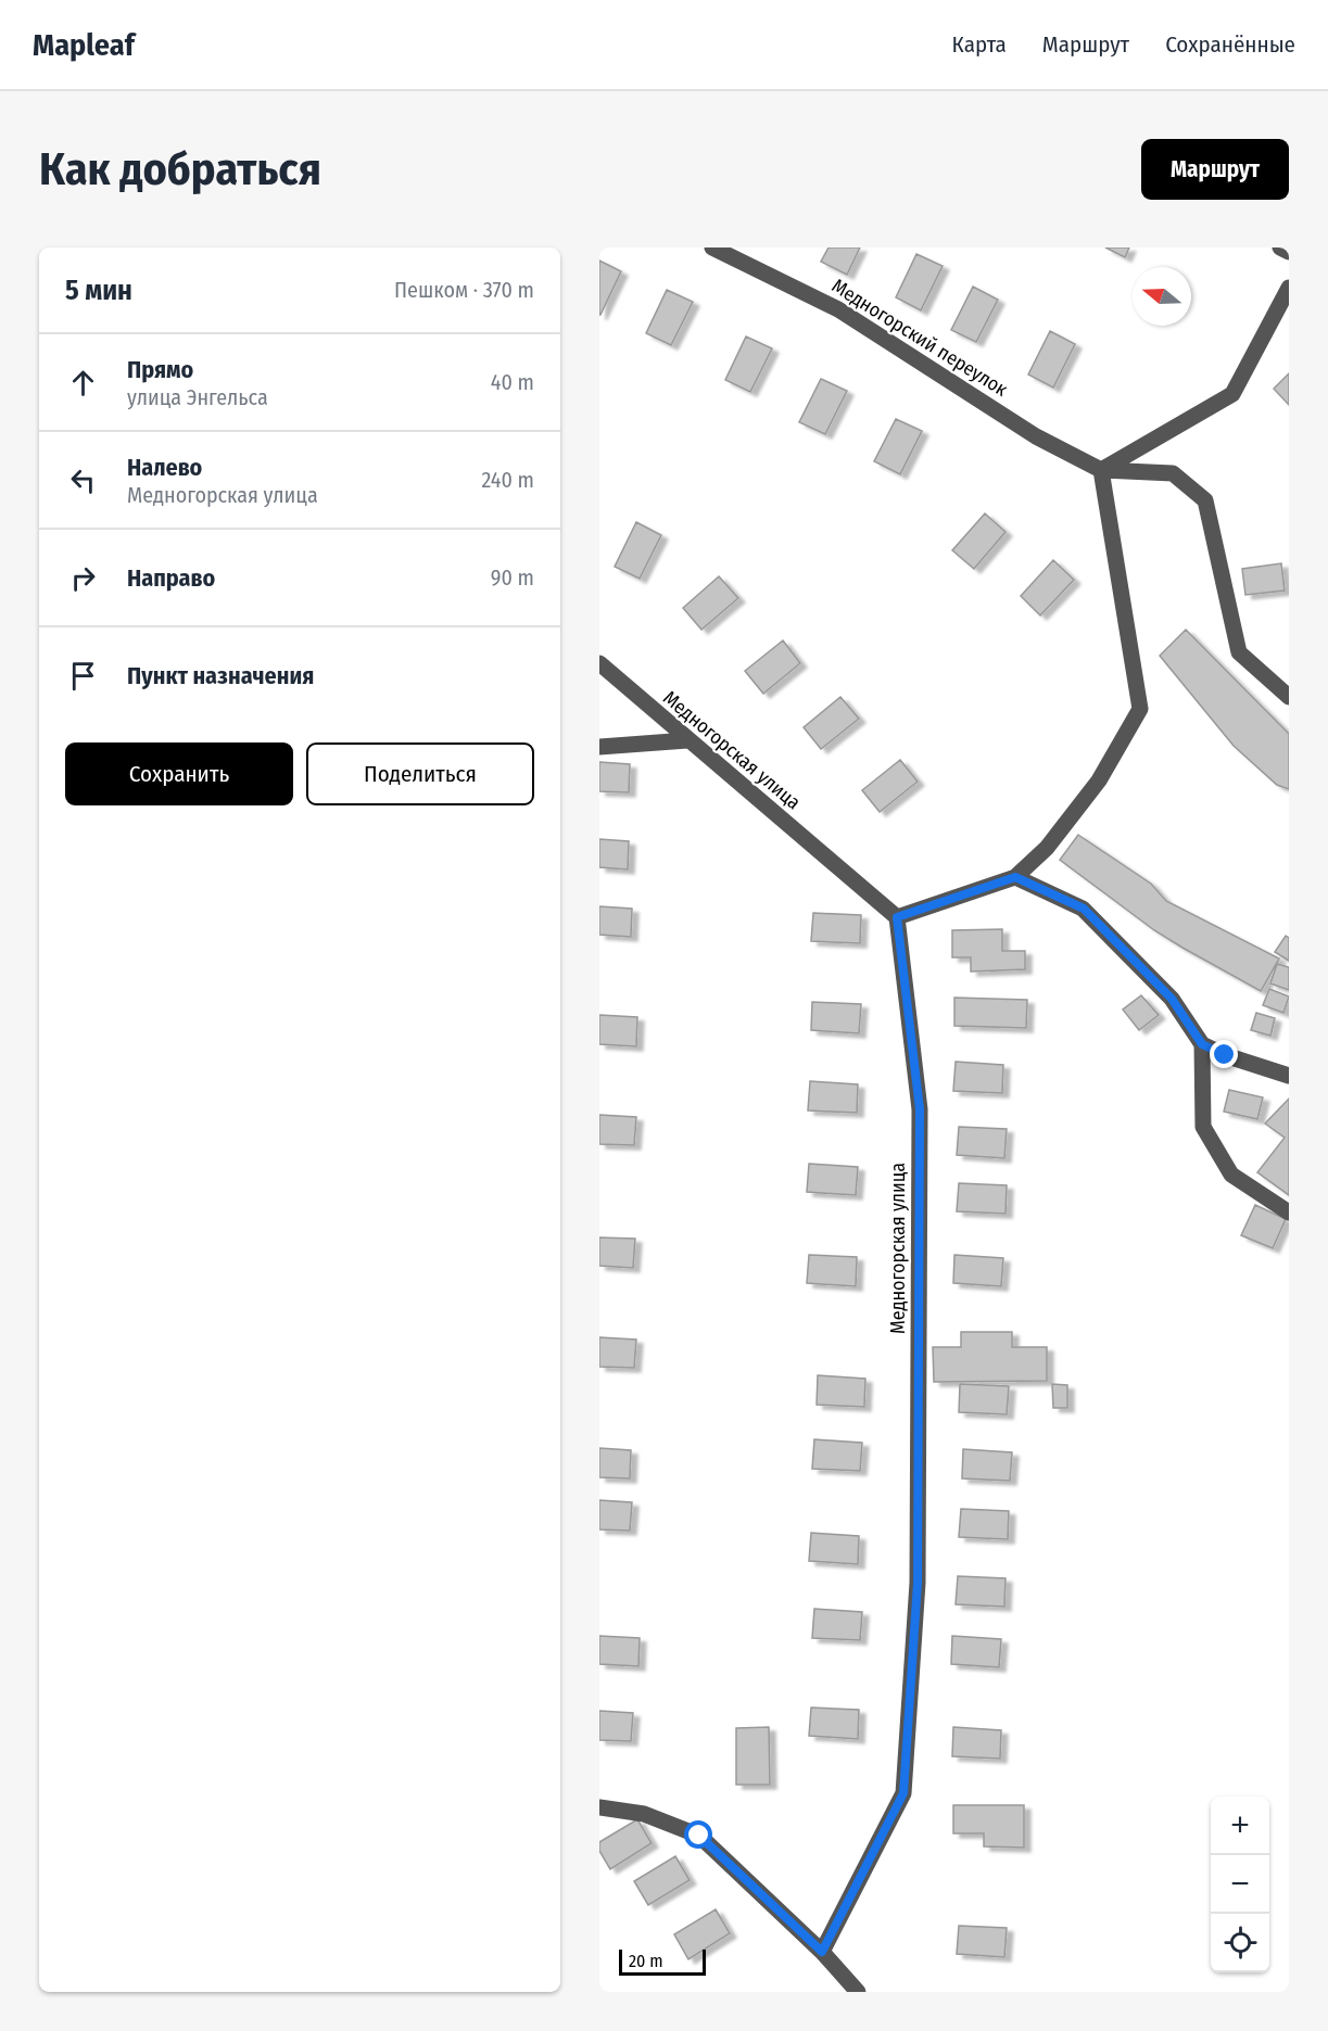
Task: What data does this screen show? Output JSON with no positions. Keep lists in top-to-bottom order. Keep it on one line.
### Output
{"streets":{"street":["Медногорский переулок","Медногорская улица"]},"scale_bar":"20 m","north":"left","page":{"header":"Mapleaf","nav":["Карта","Маршрут","Сохранённые"],"buttons":["Маршрут",["Сохранить","Поделиться"]],"title":"Как добраться","heading":["5 мин","Пешком · 370 m"],"list":[["Прямо","улица Энгельса","40 m"],["Налево","Медногорская улица","240 m"],["Направо","90 m"],"Пункт назначения"],"map_buttons":["+","−"],"scale":"20 m"}}
